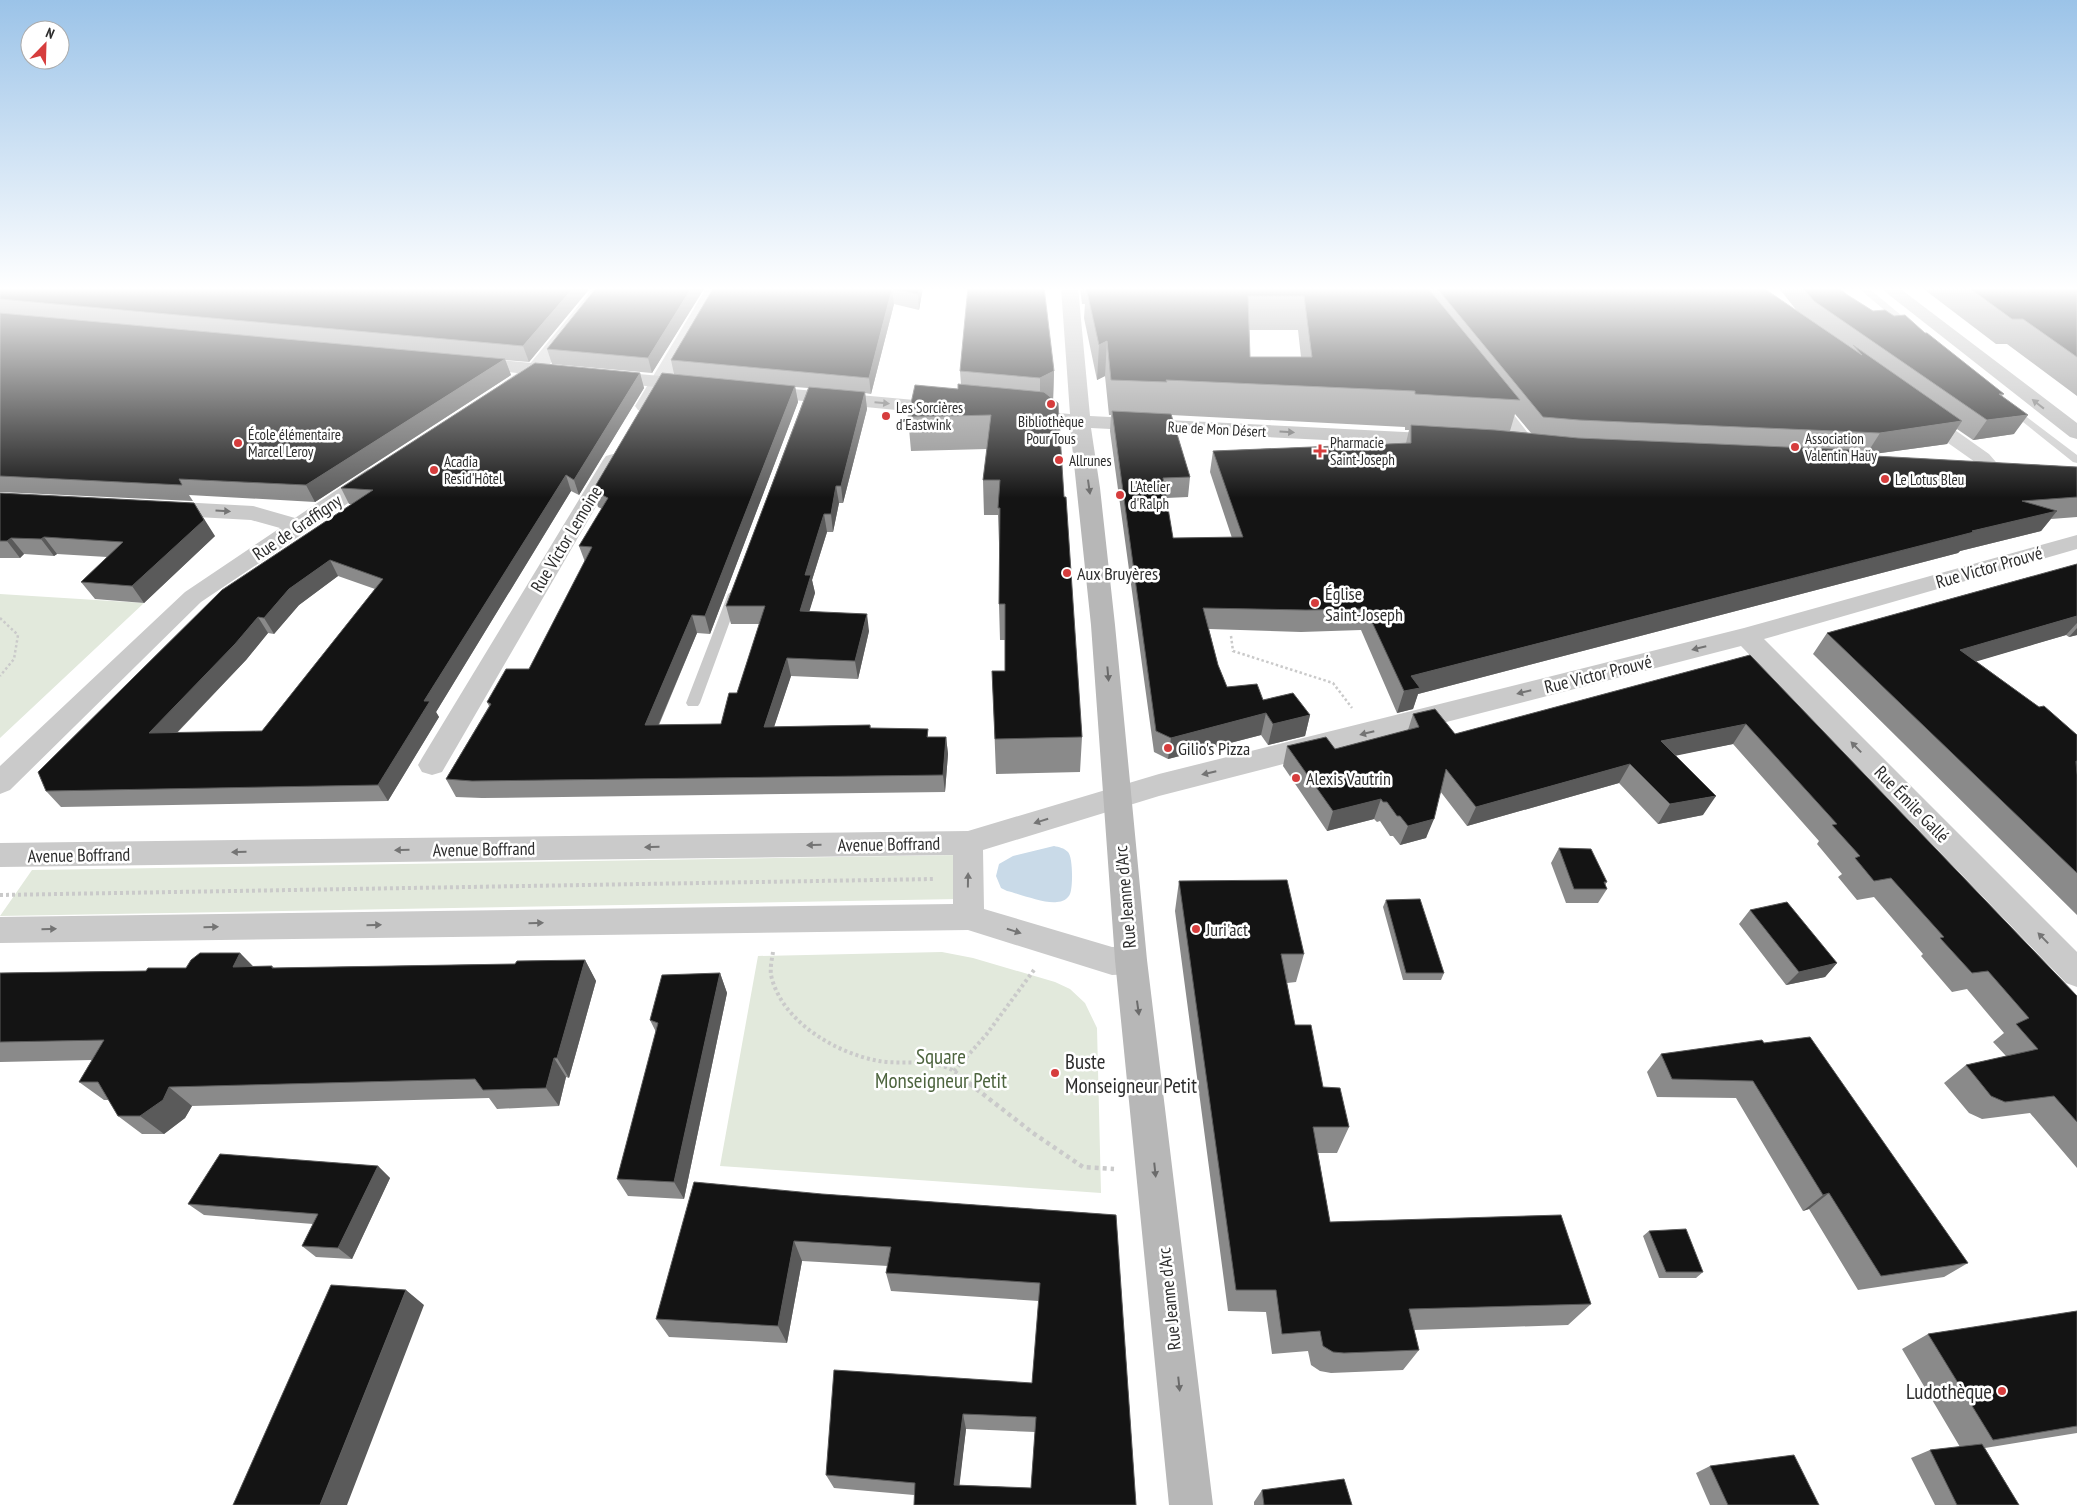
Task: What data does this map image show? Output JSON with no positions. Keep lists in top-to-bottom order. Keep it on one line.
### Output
{"streets":{"main road":["Rue de Mon Désert","Rue Jeanne d'Arc"],"street":["Rue de Graffigny","Rue Victor Lemoine","Rue Victor Prouvé","Rue Émile Gallé","Avenue Boffrand"]},"crossings":[["Rue de Mon Désert","Rue Jeanne d'Arc"],["Rue Victor Prouvé","Rue Émile Gallé"],["Rue Victor Prouvé","Avenue Boffrand"],["Rue Victor Prouvé","Rue Jeanne d'Arc"],["Avenue Boffrand","Rue Jeanne d'Arc"]],"one_way":["Rue de Mon Désert","Rue Victor Prouvé","Rue Émile Gallé","Rue Jeanne d'Arc"],"parks":["Square Monseigneur Petit"],"places":{"other":["Bibliothèque Pour Tous","Les Sorcières d'Eastwink","École élémentaire Marcel Leroy","Association Valentin Haüy","Allrunes","Acadia Resid'Hôtel","Le Lotus Bleu","L'Atelier d'Ralph","Aux Bruyères","Église Saint-Joseph","Gilio's Pizza","Alexis Vautrin","Juri'act","Buste Monseigneur Petit","Ludothèque"],"health":["Pharmacie Saint-Joseph"]},"north":"top right"}
